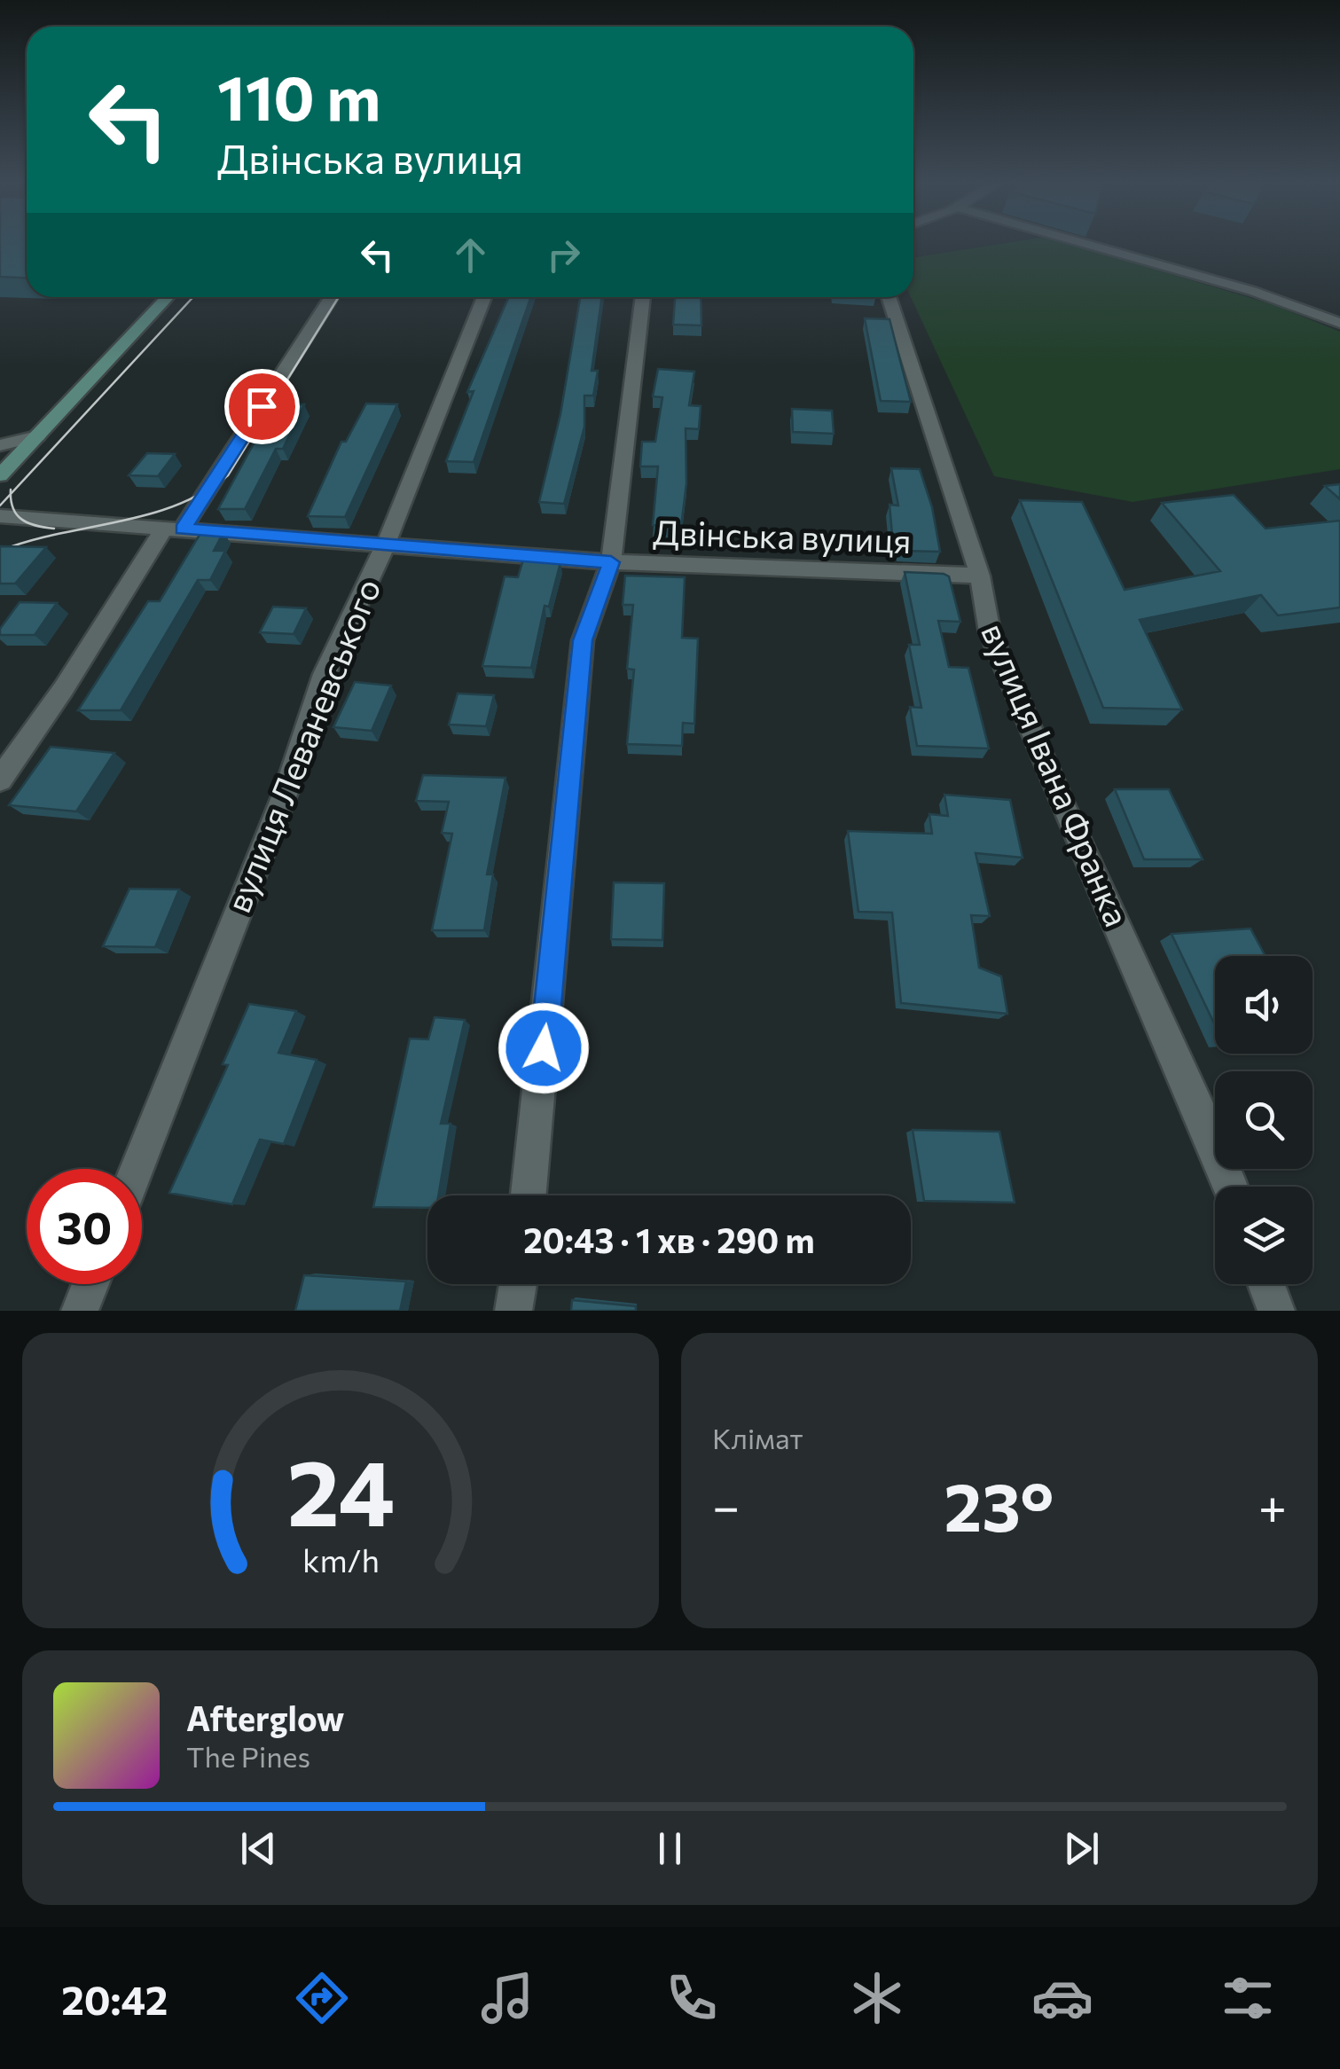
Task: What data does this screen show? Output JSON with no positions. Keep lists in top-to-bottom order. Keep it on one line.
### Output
{"streets":{"street":["Двінська вулиця","вулиця Леваневського","вулиця Івана Франка"]},"crossings":[["Двінська вулиця","вулиця Леваневського"],["Двінська вулиця","вулиця Івана Франка"]],"page":{"turn":["110 m","Двінська вулиця"],"limit":"30","trip":"20:43 · 1 хв · 290 m","tile":"Клімат","heat":["−","23°","+"],"song":["Afterglow","The Pines"],"tabs":"20:42","gauge":["24","km/h"]}}
